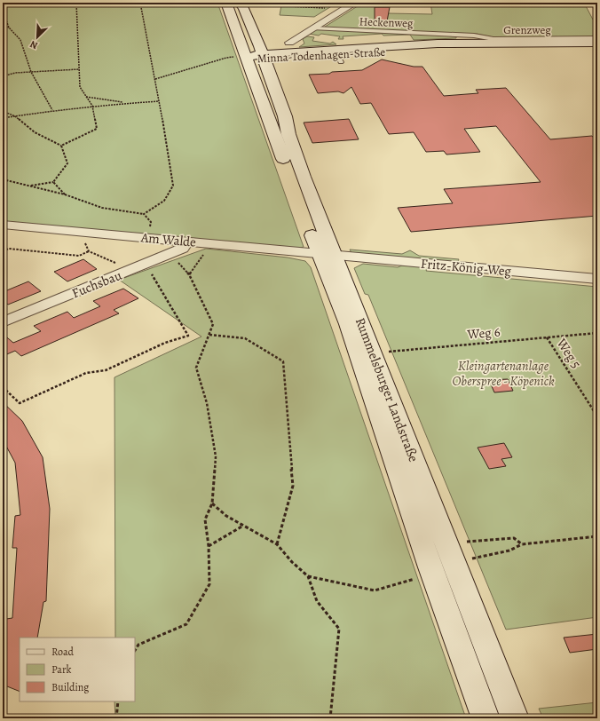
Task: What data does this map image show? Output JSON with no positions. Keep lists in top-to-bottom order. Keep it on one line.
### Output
{"streets":{"main road":["Minna-Todenhagen-Straße","Rummelsburger Landstraße"],"street":["Am Walde","Fritz-König-Weg","Fuchsbau"],"lane":["Heckenweg","Grenzweg"],"path":["Weg 6","Weg 5"]},"crossings":[["Heckenweg","Grenzweg"],["Minna-Todenhagen-Straße","Rummelsburger Landstraße"],["Am Walde","Fritz-König-Weg"],["Am Walde","Fuchsbau"],["Am Walde","Rummelsburger Landstraße"],["Fritz-König-Weg","Rummelsburger Landstraße"],["Weg 6","Weg 5"],["Weg 6","Rummelsburger Landstraße"]],"parks":["Kleingartenanlage Oberspree - Köpenick"],"legend":["Road","Park","Building"],"north":"bottom left"}
